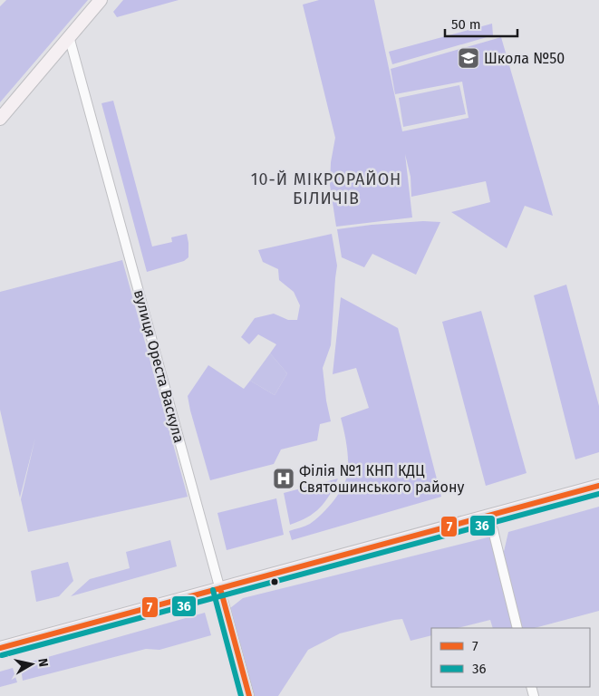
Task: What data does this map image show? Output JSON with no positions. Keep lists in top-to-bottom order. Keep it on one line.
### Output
{"streets":{"street":["вулиця Ореста Васкула"]},"districts":["10-Й МІКРОРАЙОН БІЛИЧІВ"],"places":{"school or university":["Школа №50"],"hospital":["Філія №1 КНП КДЦ Святошинського району"]},"lines":["transit line 7","transit line 36"],"legend":["7","36"],"scale_bar":"50 m","north":"right"}
